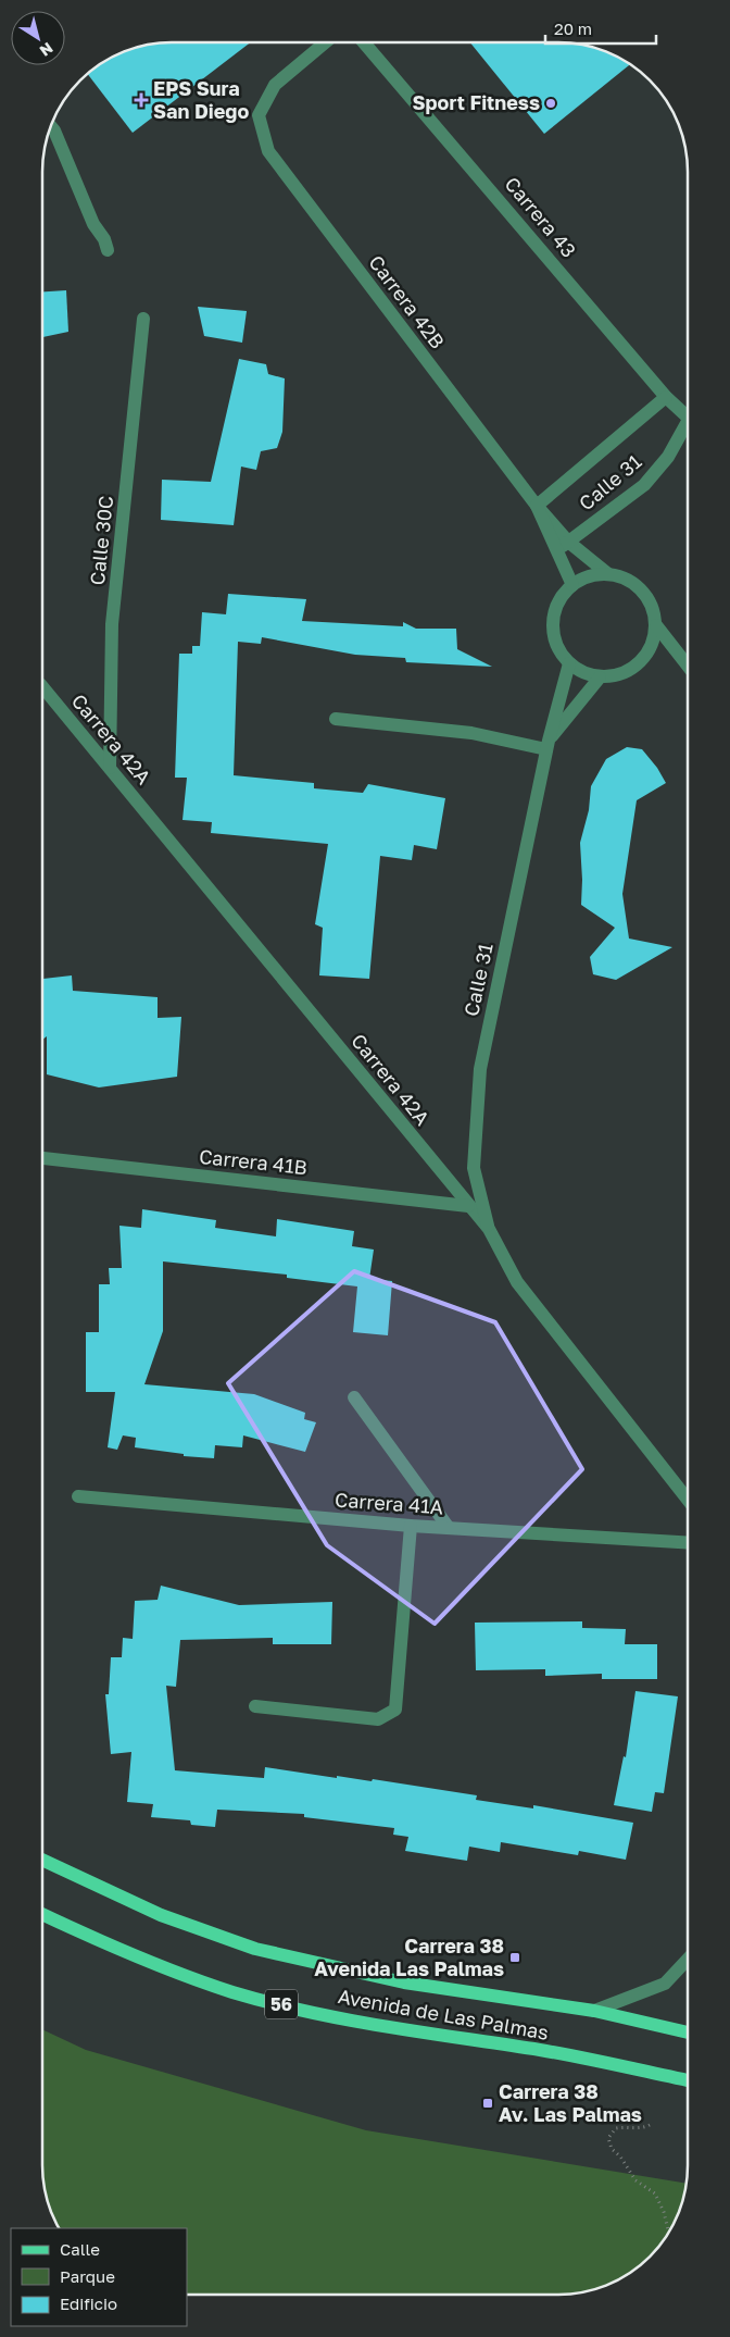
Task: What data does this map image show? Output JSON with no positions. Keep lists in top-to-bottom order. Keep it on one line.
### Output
{"streets":{"main road":["56","Avenida de Las Palmas"],"street":["Carrera 43","Carrera 42B","Calle 31","Calle 30C","Carrera 42A","Carrera 41B","Carrera 41A"]},"crossings":[["Carrera 43","Calle 31"],["Carrera 42B","Calle 31"],["Calle 31","Carrera 42A"],["Calle 30C","Carrera 42A"],["Carrera 42A","Carrera 41B"]],"places":{"health":["EPS Sura San Diego"],"other":["Sport Fitness"],"transit":["Carrera 38 Avenida Las Palmas","Carrera 38 Av. Las Palmas"]},"legend":["Calle","Parque","Edificio"],"scale_bar":"20 m","north":"bottom right"}
